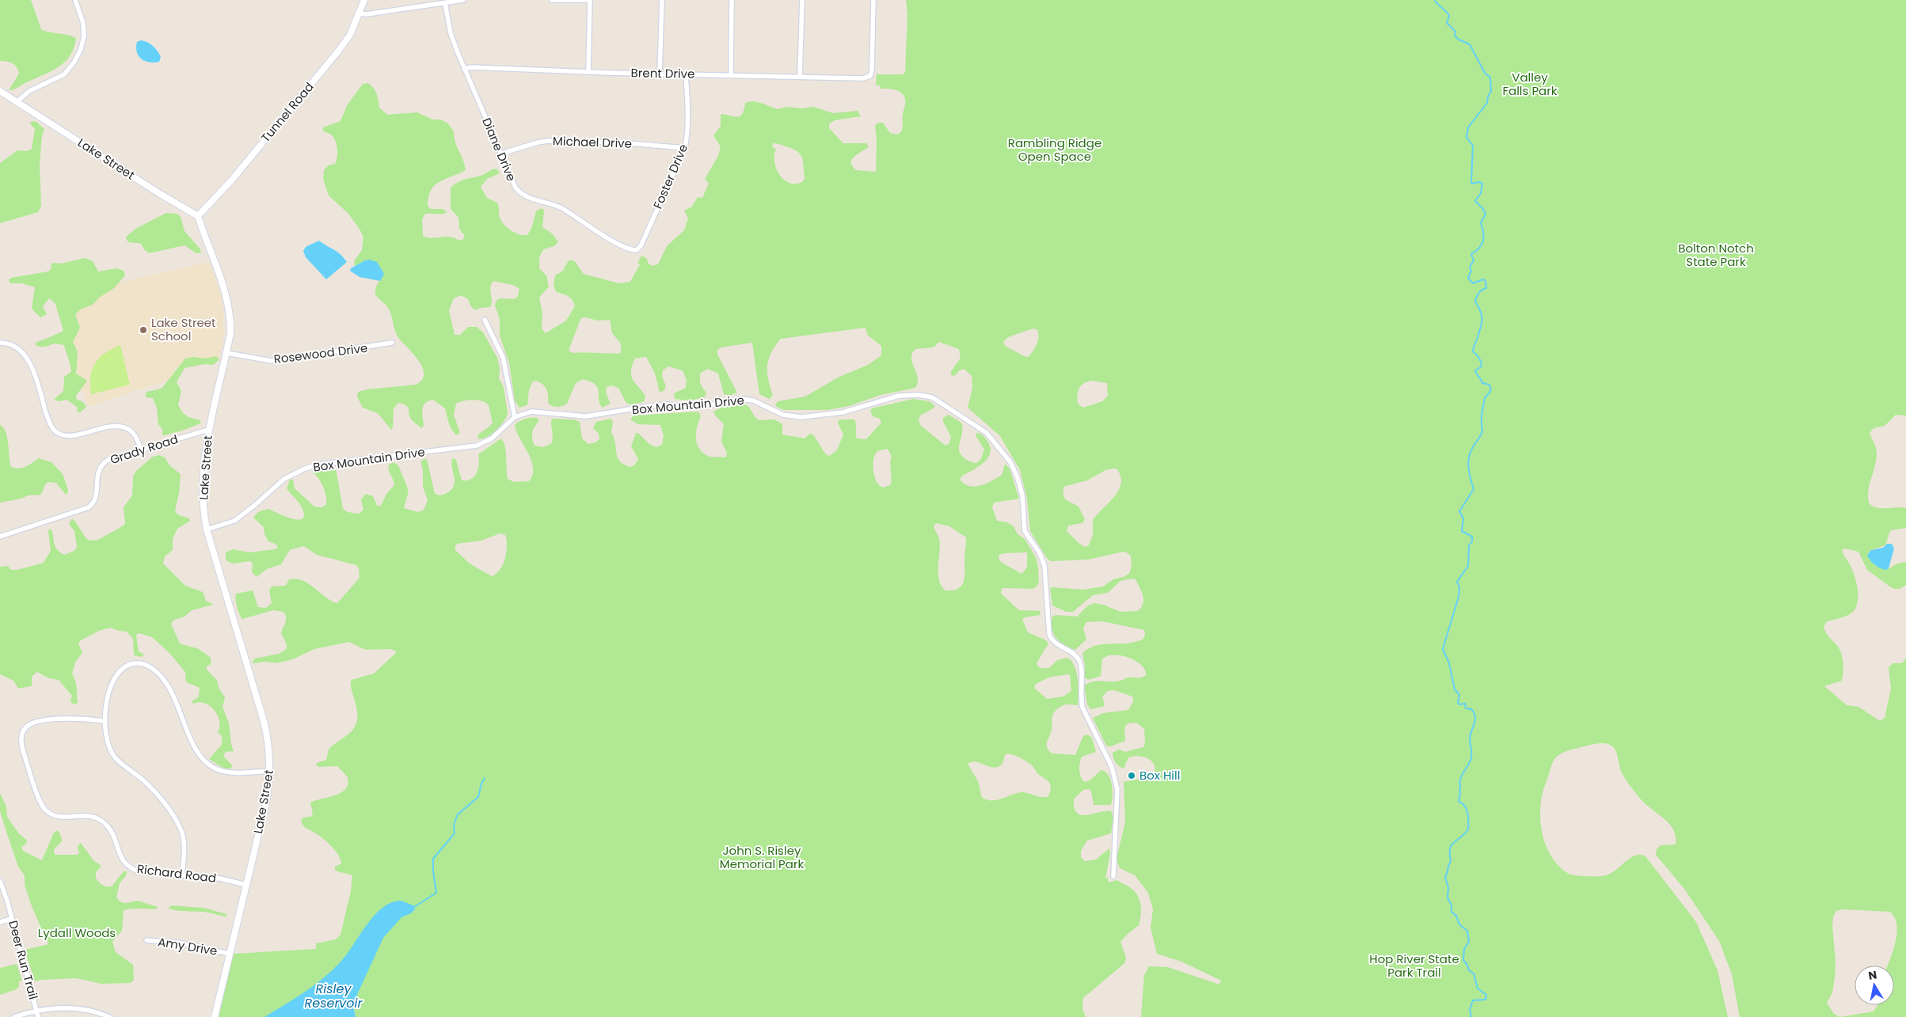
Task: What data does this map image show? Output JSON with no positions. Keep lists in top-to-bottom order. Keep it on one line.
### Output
{"streets":{"main road":["Tunnel Road","Lake Street"],"street":["Brent Drive","Michael Drive","Diane Drive","Foster Drive","Rosewood Drive","Box Mountain Drive","Grady Road","Richard Road","Amy Drive","Deer Run Trail"]},"crossings":[["Brent Drive","Diane Drive"],["Brent Drive","Foster Drive"],["Tunnel Road","Lake Street"],["Michael Drive","Diane Drive"],["Michael Drive","Foster Drive"],["Diane Drive","Foster Drive"],["Lake Street","Rosewood Drive"],["Lake Street","Box Mountain Drive"],["Lake Street","Grady Road"],["Lake Street","Richard Road"],["Lake Street","Amy Drive"]],"water":["Risley Reservoir"],"parks":["Valley Falls Park","Rambling Ridge Open Space","Bolton Notch State Park","John S. Risley Memorial Park","Lydall Woods","Hop River State Park Trail"],"places":["Lake Street School","Box Hill"],"north":"top"}
